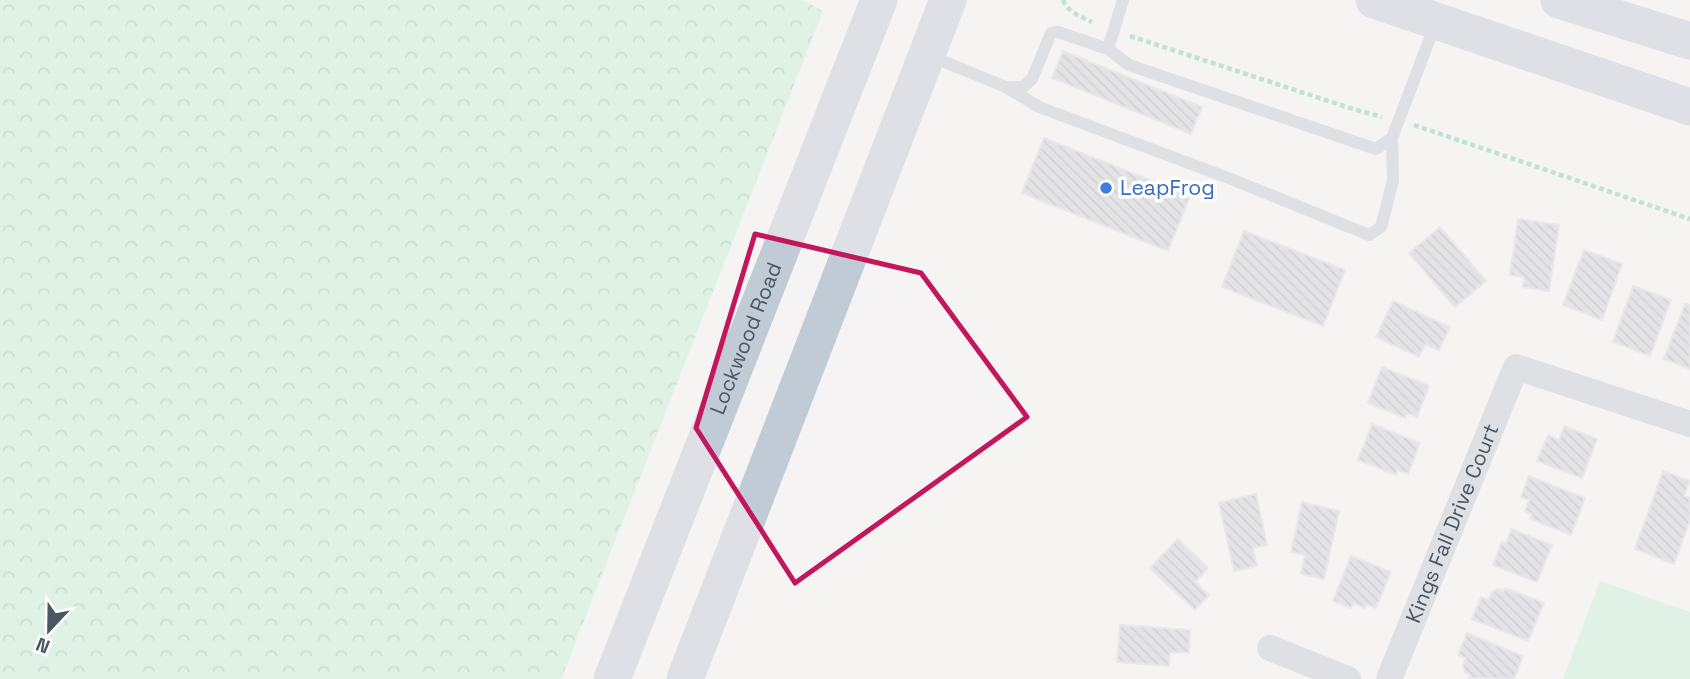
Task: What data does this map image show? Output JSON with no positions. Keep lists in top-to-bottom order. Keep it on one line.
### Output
{"streets":{"main road":["Lockwood Road"],"street":["Kings Fall Drive Court"]},"places":["LeapFrog"],"north":"bottom"}
